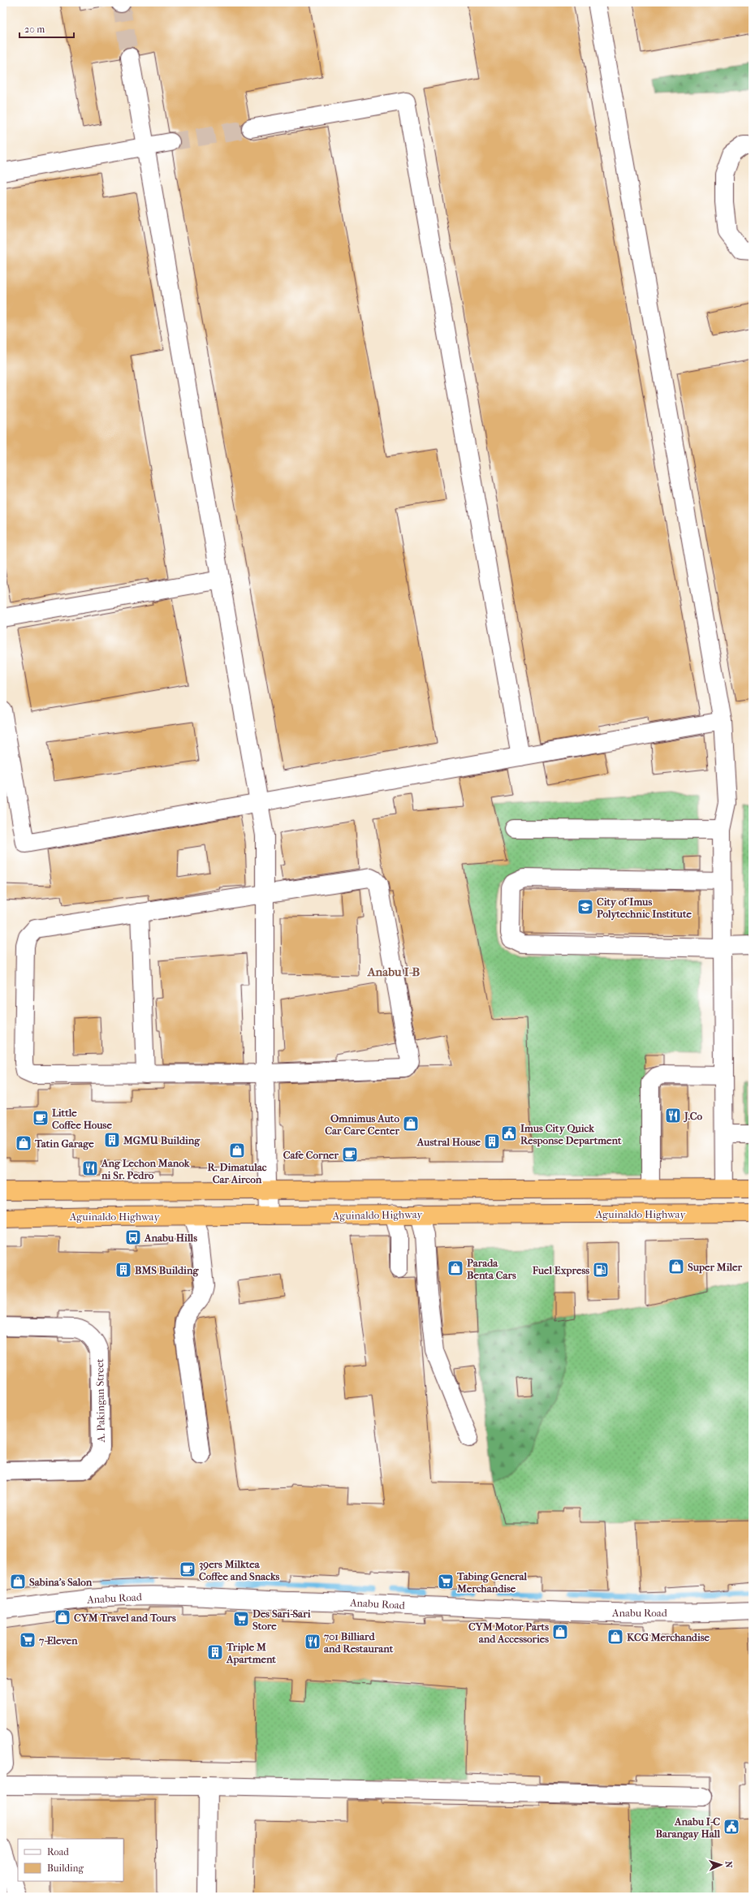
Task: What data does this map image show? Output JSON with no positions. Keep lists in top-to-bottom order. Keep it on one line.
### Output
{"streets":{"highway":["Aguinaldo Highway"],"street":["A. Pakingan Street","Anabu Road"]},"districts":["Anabu I-B"],"places":{"school or university":["City of Imus Polytechnic Institute"],"restaurant":["J.Co","Ang Lechon Manok ni Sr. Pedro","701 Billiard and Restaurant"],"cafe":["Little Coffee House","Cafe Corner","39ers Milktea Coffee and Snacks"],"shop":["Omnimus Auto Car Care Center","Tatin Garage","R. Dimatulac Car Aircon","Super Miler","Parada Benta Cars","Sabina's Salon","CYM Travel and Tours","CYM Motor Parts and Accessories","KCG Merchandise"],"public building":["Imus City Quick Response Department","Anabu I-C Barangay Hall"],"building":["MGMU Building","Austral House","BMS Building","Triple M Apartment"],"bus stop":["Anabu Hills"],"fuel station":["Fuel Express"],"supermarket":["Tabing General Merchandise","Des Sari-Sari Store","7-Eleven"]},"legend":["Road","Building"],"scale_bar":"20 m","north":"right"}
